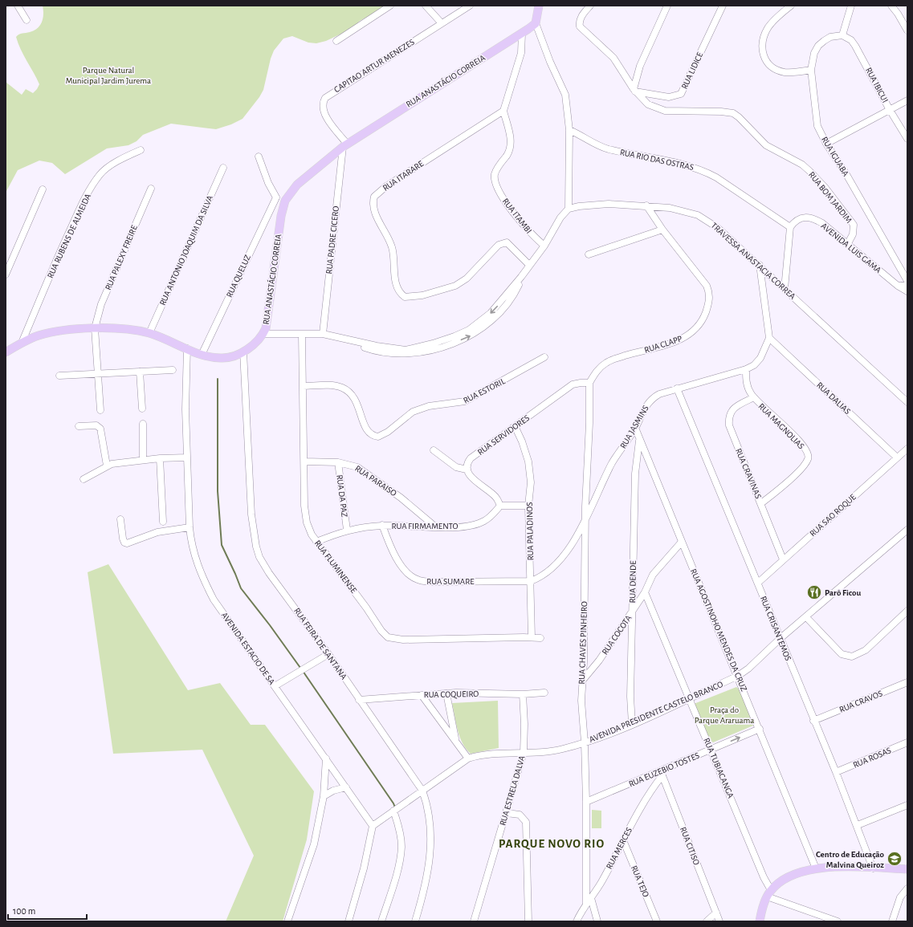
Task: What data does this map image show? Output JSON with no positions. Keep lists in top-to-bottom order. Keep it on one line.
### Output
{"streets":{"main road":["RUA ANASTÁCIO CORREIA"],"street":["CAPITAO ARTUR MENEZES","RUA LIDICE","RUA IBICUI","RUA IGUABA","RUA RIO DAS OSTRAS","RUA ITARARE","RUA BOM JARDIM","RUA ITAMBI","RUA RUBENS DE ALMEIDA","RUA PADRE CICERO","AVENIDA LUIS GAMA","RUA ANTONIO JOAQUIM DA SILVA","RUA PALEXY FREIRE","TRAVESSA ANASTACIA CORREA","RUA QUELUZ","RUA CLAPP","RUA ESTORIL","RUA DALIAS","RUA MAGNOLIAS","RUA JASMINS","RUA SERVIDORES","RUA CRAVINAS","RUA PARAISO","RUA DA PAZ","RUA SAO ROQUE","RUA FIRMAMENTO","RUA PALADINOS","RUA FLUMINENSE","RUA SUMARE","RUA DENDE","RUA CRISANTEMOS","RUA AGOSTINOHO MENDES DA CRUZ","RUA COCOTA","RUA CHAVES PINHEIRO","RUA FEIRA DE SANTANA","AVENIDA ESTACIO DE SA","RUA COQUEIRO","RUA CRAVOS","AVENIDA PRESIDENTE CASTELO BRANCO","RUA ROSAS","RUA TUBIACANGA","RUA EUZEBIO TOSTES","RUA ESTRELA DALVA","RUA CITISO","RUA MERCES","RUA TEJO"]},"crossings":[["CAPITAO ARTUR MENEZES","RUA ANASTÁCIO CORREIA"],["CAPITAO ARTUR MENEZES","RUA PADRE CICERO"],["RUA LIDICE","RUA BOM JARDIM"],["RUA ANASTÁCIO CORREIA","RUA RUBENS DE ALMEIDA"],["RUA ANASTÁCIO CORREIA","RUA PADRE CICERO"],["RUA ANASTÁCIO CORREIA","RUA ANTONIO JOAQUIM DA SILVA"],["RUA ANASTÁCIO CORREIA","RUA PALEXY FREIRE"],["RUA ANASTÁCIO CORREIA","RUA QUELUZ"],["RUA ANASTÁCIO CORREIA","RUA FEIRA DE SANTANA"],["RUA ANASTÁCIO CORREIA","AVENIDA ESTACIO DE SA"],["RUA IBICUI","RUA IGUABA"],["RUA RIO DAS OSTRAS","AVENIDA LUIS GAMA"],["RUA ITARARE","RUA ITAMBI"],["RUA BOM JARDIM","AVENIDA LUIS GAMA"],["TRAVESSA ANASTACIA CORREA","RUA CLAPP"],["RUA CLAPP","RUA SERVIDORES"],["RUA CLAPP","RUA CHAVES PINHEIRO"],["RUA ESTORIL","RUA FLUMINENSE"],["RUA DALIAS","RUA JASMINS"],["RUA DALIAS","RUA SAO ROQUE"],["RUA MAGNOLIAS","RUA JASMINS"],["RUA MAGNOLIAS","RUA CRAVINAS"],["RUA JASMINS","RUA PALADINOS"],["RUA JASMINS","RUA SUMARE"],["RUA JASMINS","RUA CRISANTEMOS"],["RUA JASMINS","RUA AGOSTINOHO MENDES DA CRUZ"],["RUA JASMINS","RUA CHAVES PINHEIRO"],["RUA SERVIDORES","RUA PALADINOS"],["RUA SERVIDORES","RUA CHAVES PINHEIRO"],["RUA CRAVINAS","RUA SAO ROQUE"],["RUA PARAISO","RUA DA PAZ"],["RUA PARAISO","RUA FIRMAMENTO"],["RUA PARAISO","RUA FLUMINENSE"],["RUA DA PAZ","RUA FIRMAMENTO"],["RUA SAO ROQUE","RUA CRISANTEMOS"],["RUA FIRMAMENTO","RUA FLUMINENSE"],["RUA FIRMAMENTO","RUA SUMARE"],["RUA PALADINOS","RUA FLUMINENSE"],["RUA PALADINOS","RUA SUMARE"],["RUA DENDE","RUA AGOSTINOHO MENDES DA CRUZ"],["RUA DENDE","RUA COCOTA"],["RUA DENDE","AVENIDA PRESIDENTE CASTELO BRANCO"],["RUA CRISANTEMOS","RUA CRAVOS"],["RUA CRISANTEMOS","AVENIDA PRESIDENTE CASTELO BRANCO"],["RUA CRISANTEMOS","RUA ROSAS"],["RUA AGOSTINOHO MENDES DA CRUZ","RUA COCOTA"],["RUA AGOSTINOHO MENDES DA CRUZ","AVENIDA PRESIDENTE CASTELO BRANCO"],["RUA AGOSTINOHO MENDES DA CRUZ","RUA EUZEBIO TOSTES"],["RUA COCOTA","RUA CHAVES PINHEIRO"],["RUA COCOTA","RUA TUBIACANGA"],["RUA CHAVES PINHEIRO","AVENIDA PRESIDENTE CASTELO BRANCO"],["RUA CHAVES PINHEIRO","RUA EUZEBIO TOSTES"],["RUA CHAVES PINHEIRO","RUA MERCES"],["RUA FEIRA DE SANTANA","RUA COQUEIRO"],["RUA FEIRA DE SANTANA","AVENIDA PRESIDENTE CASTELO BRANCO"],["AVENIDA ESTACIO DE SA","AVENIDA PRESIDENTE CASTELO BRANCO"],["RUA COQUEIRO","RUA ESTRELA DALVA"],["AVENIDA PRESIDENTE CASTELO BRANCO","RUA TUBIACANGA"],["AVENIDA PRESIDENTE CASTELO BRANCO","RUA ESTRELA DALVA"],["RUA TUBIACANGA","RUA EUZEBIO TOSTES"],["RUA EUZEBIO TOSTES","RUA CITISO"],["RUA EUZEBIO TOSTES","RUA MERCES"],["RUA CITISO","RUA MERCES"],["RUA MERCES","RUA TEJO"]],"districts":["PARQUE NOVO RIO"],"parks":["Parque Natural Municipal Jardim Jurema","Praça do Parque Araruama"],"places":{"restaurant":["Parô Ficou"],"school or university":["Centro de Educação Malvina Queiroz"]},"scale_bar":"100 m"}
